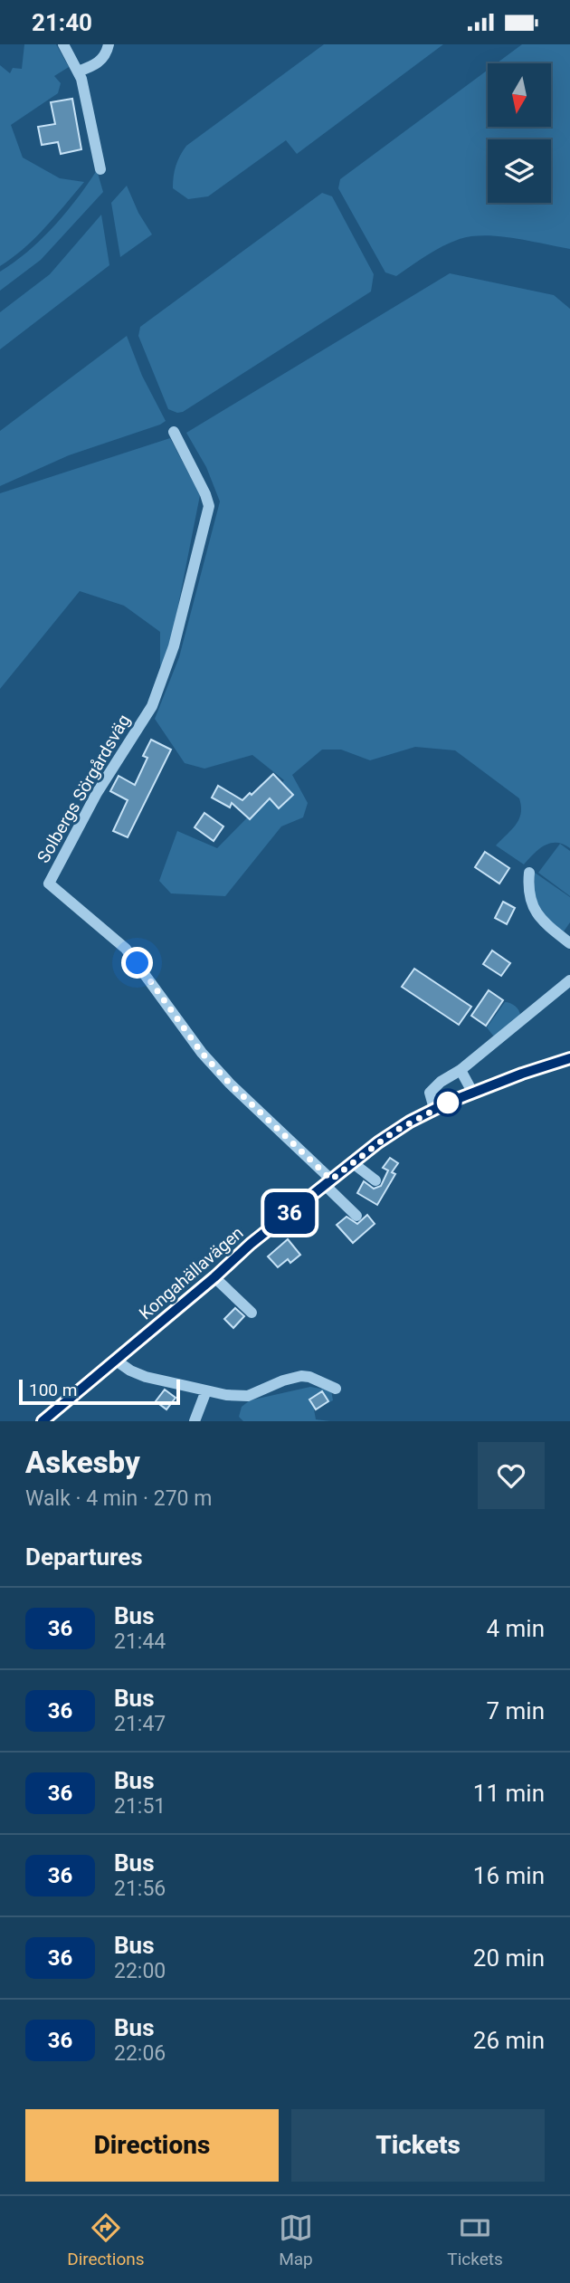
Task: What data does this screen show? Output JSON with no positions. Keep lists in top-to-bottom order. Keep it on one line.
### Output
{"streets":{"street":["Solbergs Sörgårdsväg","Kongahällavägen"]},"crossings":[["Solbergs Sörgårdsväg","Kongahällavägen"]],"lines":["bus line 36"],"scale_bar":"100 m","north":"bottom","page":{"status":"21:40","on_map":"36","scale":"100 m","heading":[["Askesby","Walk · 4 min · 270 m"],"Departures"],"list":[{"mark":"36","name":"Bus","note":"21:44","value":"4 min"},{"mark":"36","name":"Bus","note":"21:47","value":"7 min"},{"mark":"36","name":"Bus","note":"21:51","value":"11 min"},{"mark":"36","name":"Bus","note":"21:56","value":"16 min"},{"mark":"36","name":"Bus","note":"22:00","value":"20 min"},{"mark":"36","name":"Bus","note":"22:06","value":"26 min"}],"buttons":["Directions","Tickets"],"tabs":["Directions","Map","Tickets"]}}
